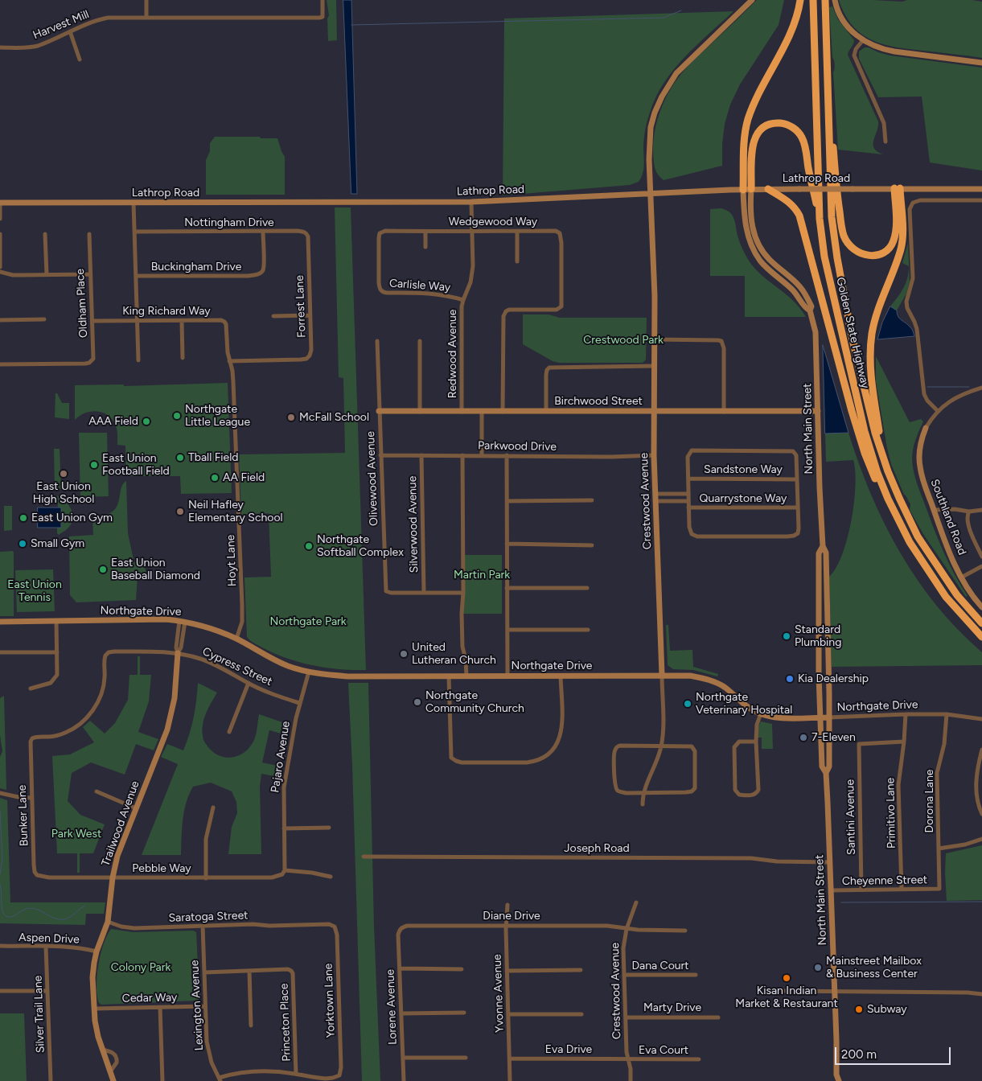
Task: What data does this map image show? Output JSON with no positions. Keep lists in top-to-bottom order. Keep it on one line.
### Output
{"streets":{"highway":["Golden State Highway"],"street":["Harvest Mill","Lathrop Road","Wedgewood Way","Nottingham Drive","Buckingham Drive","Carlisle Way","Oldham Place","Forrest Lane","King Richard Way","Redwood Avenue","Birchwood Street","North Main Street","Parkwood Drive","Sandstone Way","Olivewood Avenue","Quarrystone Way","Crestwood Avenue","Southland Road","Silverwood Avenue","Hoyt Lane","Northgate Drive","Cypress Street","Pajaro Avenue","Dorona Lane","Primitivo Lane","Bunker Lane","Santini Avenue","Trailwood Avenue","Joseph Road","Pebble Way","Cheyenne Street","Diane Drive","Saratoga Street","Aspen Drive","Dana Court","Yvonne Avenue","Cedar Way","Yorktown Lane","Lexington Avenue","Lorene Avenue","Marty Drive","Silver Trail Lane","Princeton Place","Eva Drive","Eva Court"]},"crossings":[["Lathrop Road","Redwood Avenue"],["Lathrop Road","North Main Street"],["Lathrop Road","Crestwood Avenue"],["Wedgewood Way","Carlisle Way"],["Wedgewood Way","Redwood Avenue"],["Wedgewood Way","Birchwood Street"],["Nottingham Drive","Buckingham Drive"],["Nottingham Drive","Forrest Lane"],["Carlisle Way","Redwood Avenue"],["Oldham Place","King Richard Way"],["Forrest Lane","Hoyt Lane"],["King Richard Way","Hoyt Lane"],["Redwood Avenue","Birchwood Street"],["Birchwood Street","North Main Street"],["Birchwood Street","Olivewood Avenue"],["Birchwood Street","Crestwood Avenue"],["North Main Street","Northgate Drive"],["North Main Street","Joseph Road"],["North Main Street","Cheyenne Street"],["Parkwood Drive","Olivewood Avenue"],["Parkwood Drive","Crestwood Avenue"],["Parkwood Drive","Silverwood Avenue"],["Olivewood Avenue","Silverwood Avenue"],["Crestwood Avenue","Northgate Drive"],["Crestwood Avenue","Diane Drive"],["Crestwood Avenue","Dana Court"],["Crestwood Avenue","Marty Drive"],["Crestwood Avenue","Eva Drive"],["Crestwood Avenue","Eva Court"],["Hoyt Lane","Northgate Drive"],["Northgate Drive","Pajaro Avenue"],["Northgate Drive","Dorona Lane"],["Northgate Drive","Primitivo Lane"],["Northgate Drive","Trailwood Avenue"],["Cypress Street","Pajaro Avenue"],["Cypress Street","Bunker Lane"],["Cypress Street","Trailwood Avenue"],["Pajaro Avenue","Pebble Way"],["Dorona Lane","Cheyenne Street"],["Primitivo Lane","Santini Avenue"],["Primitivo Lane","Cheyenne Street"],["Bunker Lane","Pebble Way"],["Santini Avenue","Cheyenne Street"],["Trailwood Avenue","Pebble Way"],["Trailwood Avenue","Saratoga Street"],["Trailwood Avenue","Aspen Drive"],["Trailwood Avenue","Cedar Way"],["Diane Drive","Yvonne Avenue"],["Diane Drive","Lorene Avenue"],["Saratoga Street","Yorktown Lane"],["Saratoga Street","Lexington Avenue"],["Aspen Drive","Silver Trail Lane"],["Yvonne Avenue","Eva Drive"],["Cedar Way","Lexington Avenue"],["Yorktown Lane","Princeton Place"],["Eva Drive","Eva Court"]],"parks":["Crestwood Park","Martin Park","East Union Tennis","Northgate Park","Park West","Colony Park"],"places":["Northgate Little League","McFall School","AAA Field","Tball Field","East Union Football Field","East Union High School","AA Field","Neil Hafley Elementary School","East Union Gym","Small Gym","Northgate Softball Complex","East Union Baseball Diamond","Standard Plumbing","United Lutheran Church","Kia Dealership","Northgate Community Church","Northgate Veterinary Hospital","7-Eleven","Mainstreet Mailbox & Business Center","Kisan Indian Market & Restaurant","Subway"],"scale_bar":"200 m"}
